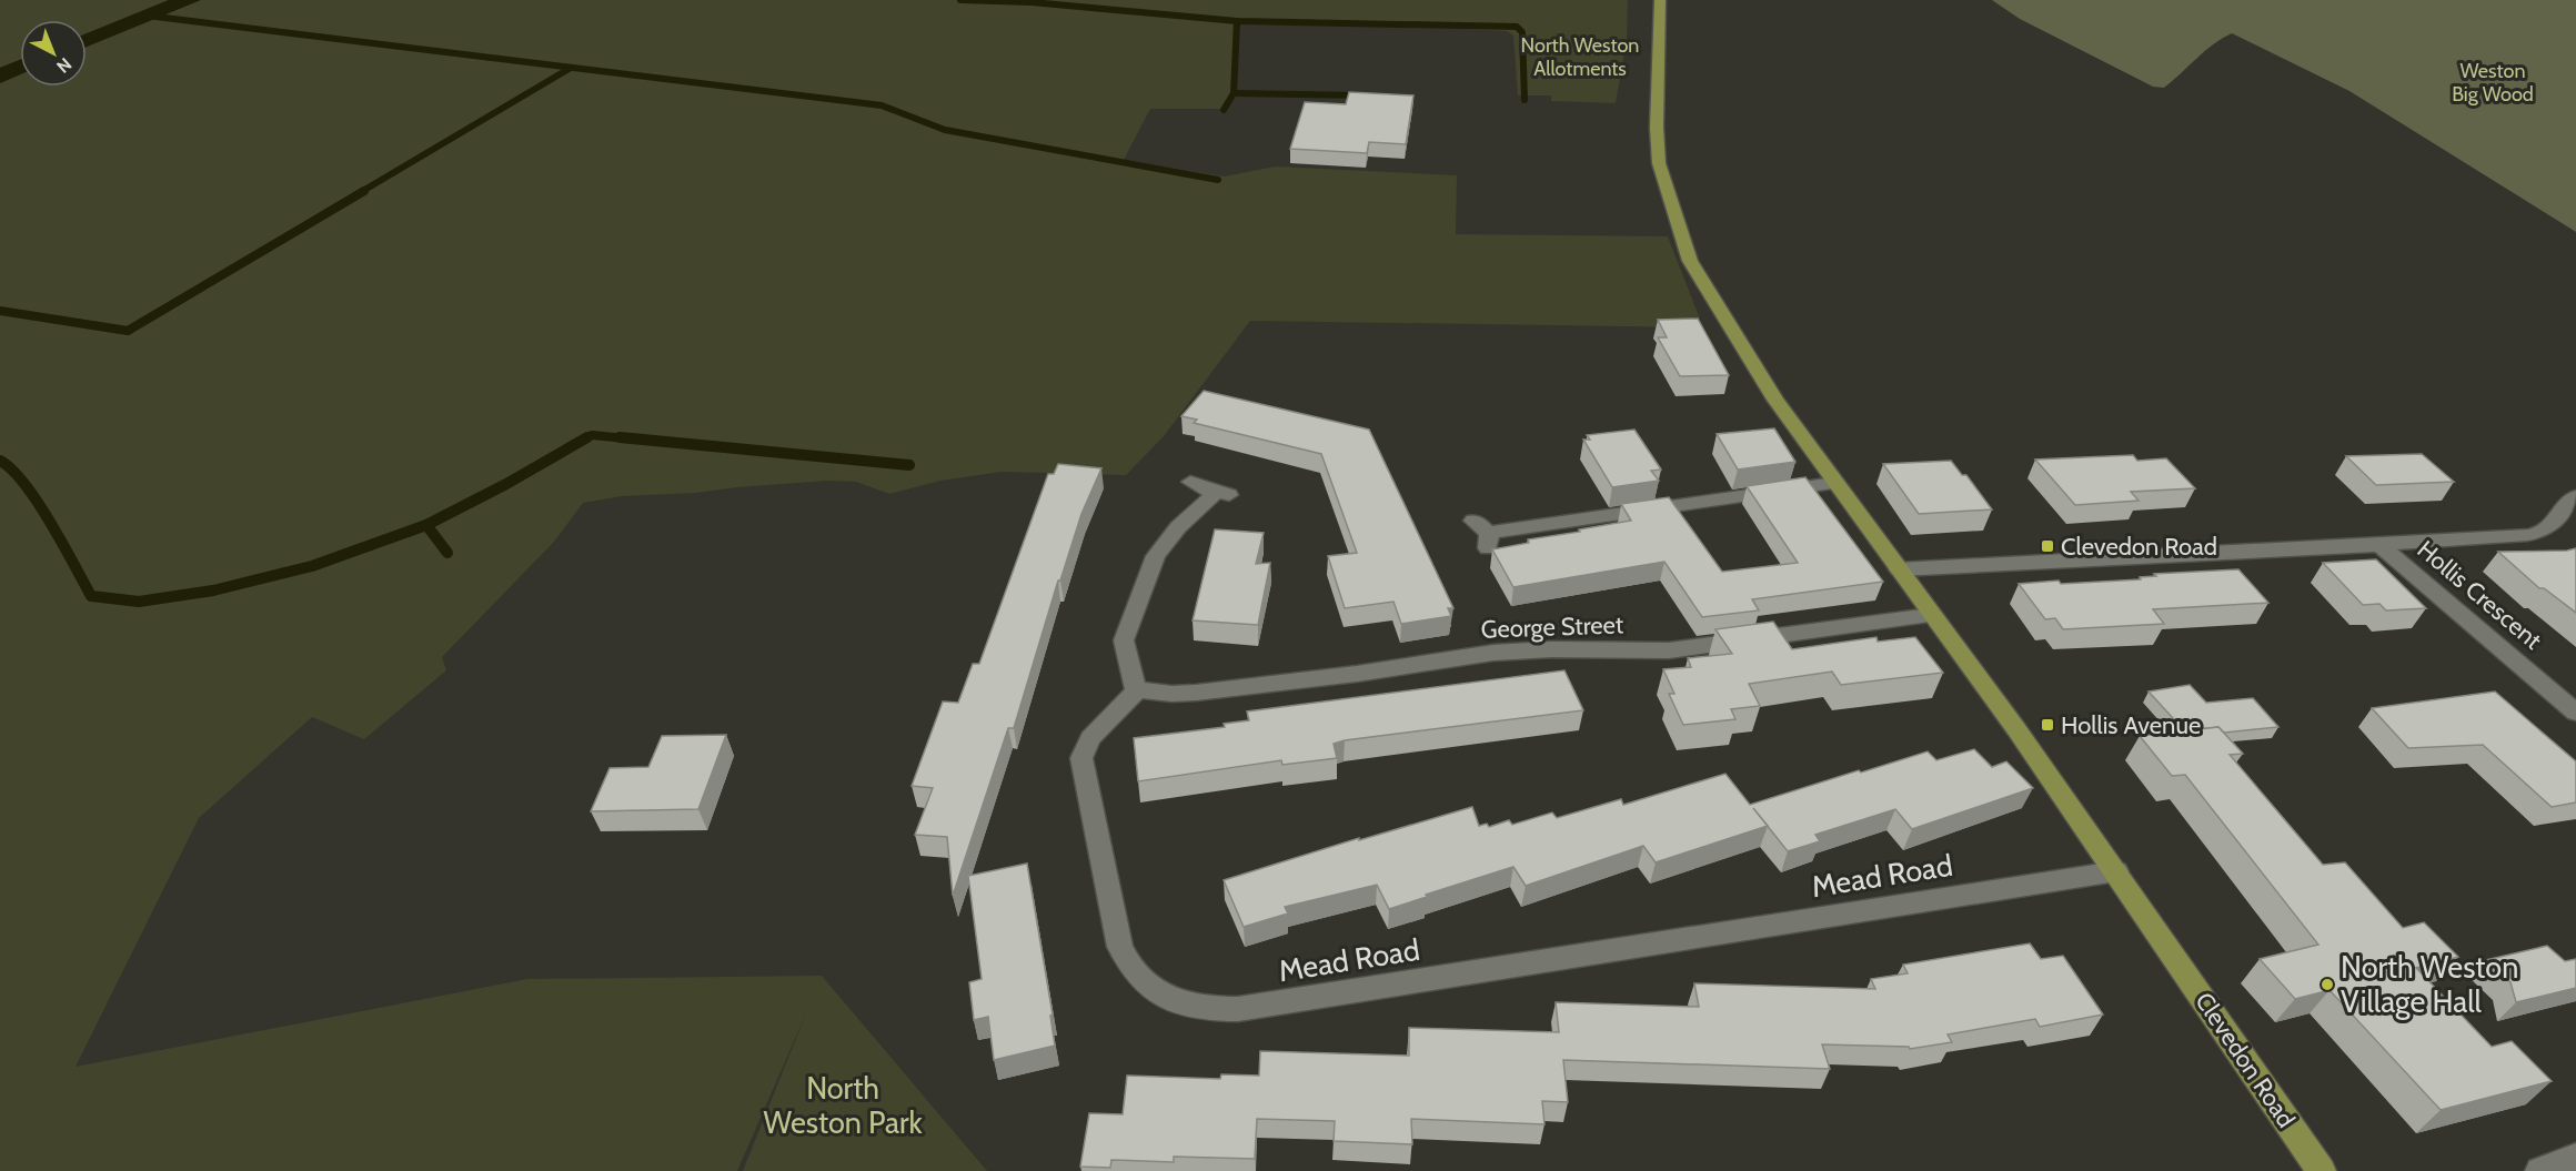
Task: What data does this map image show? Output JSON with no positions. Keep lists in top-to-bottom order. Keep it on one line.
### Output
{"streets":{"main road":["Clevedon Road"],"street":["Hollis Crescent","George Street","Mead Road"]},"crossings":[["George Street","Mead Road"],["George Street","Clevedon Road"],["Mead Road","Clevedon Road"]],"parks":["North Weston Allotments","Weston Big Wood","North Weston Park"],"places":{"transit":["Clevedon Road","Hollis Avenue"],"other":["North Weston Village Hall"]},"north":"bottom right"}
